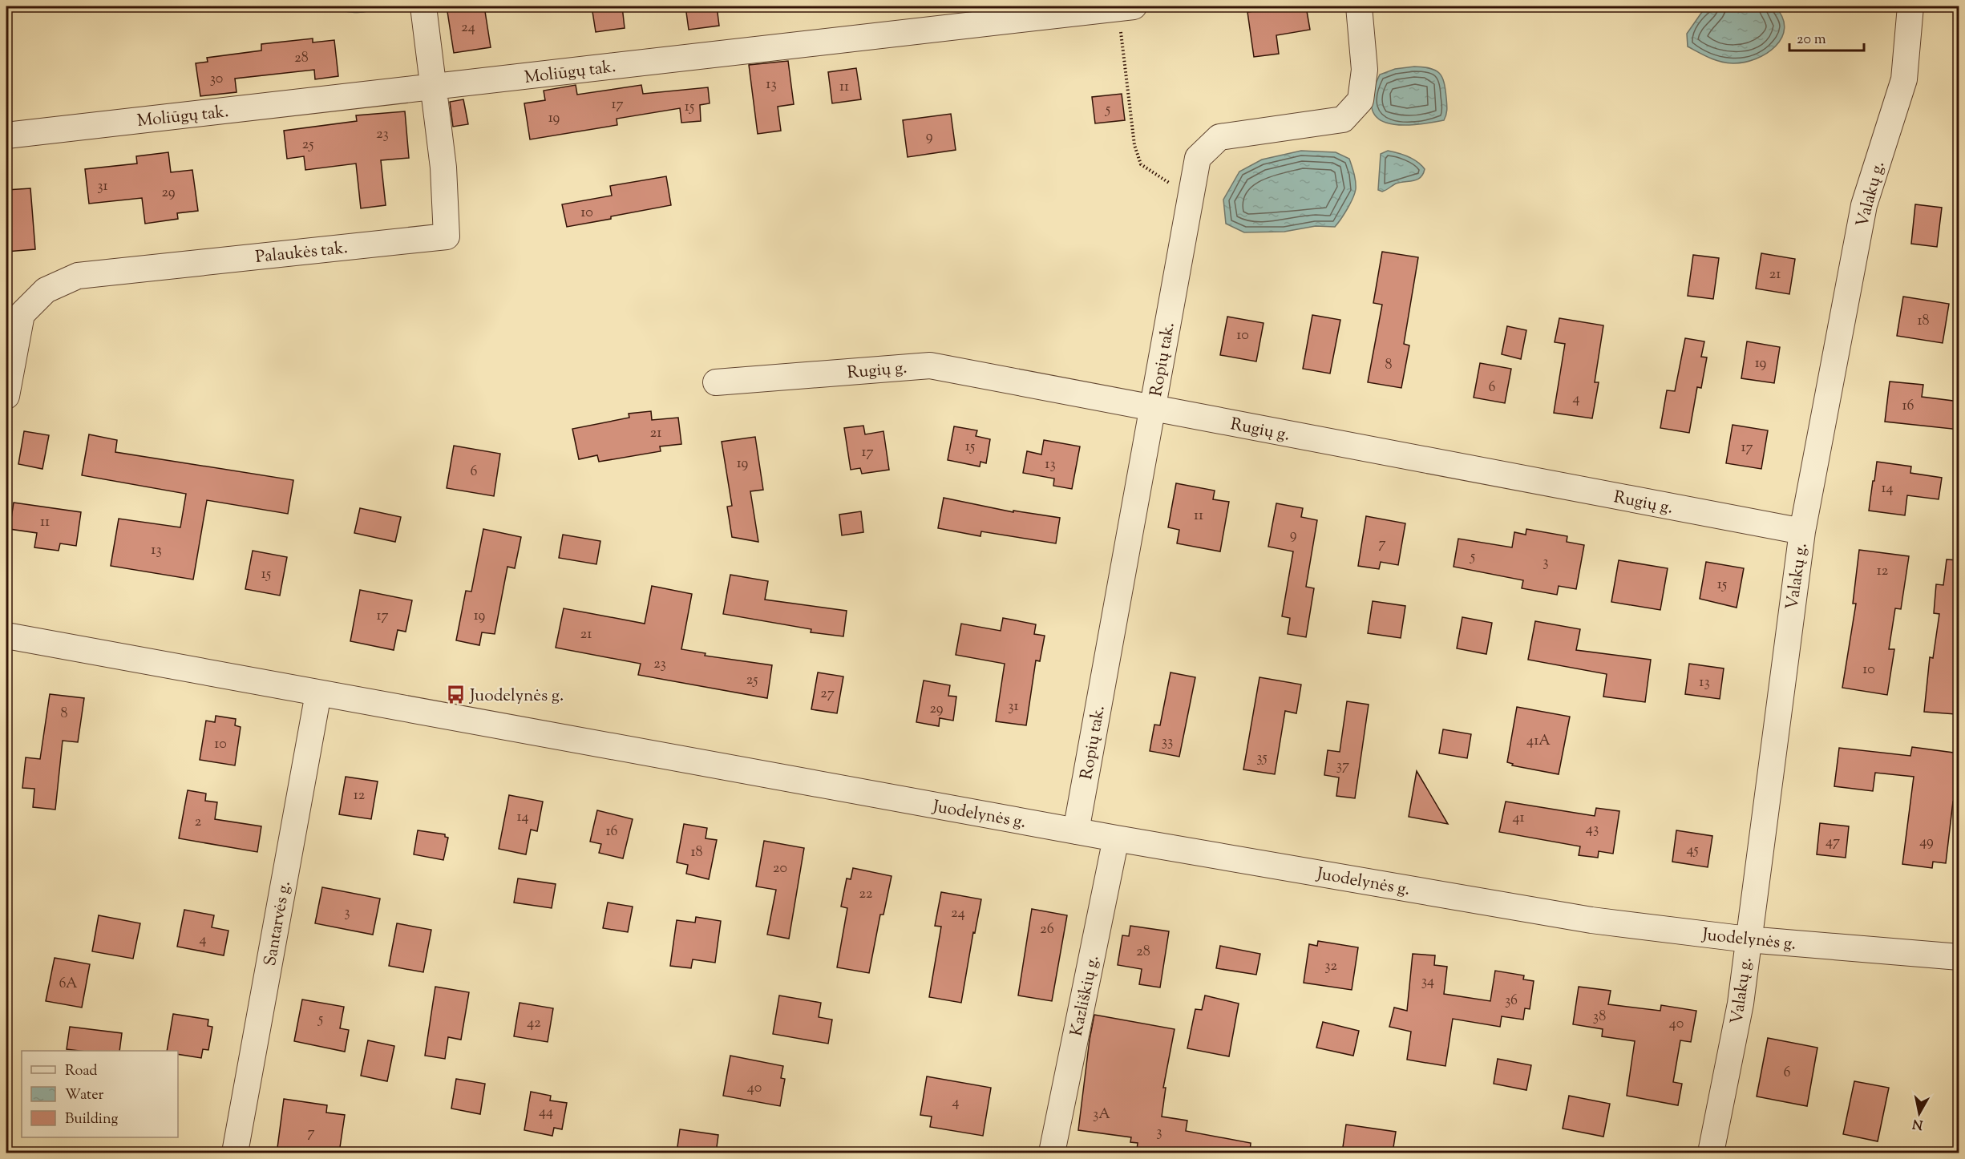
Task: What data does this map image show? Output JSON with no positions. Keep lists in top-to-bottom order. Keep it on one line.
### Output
{"streets":{"street":["Moliūgų tak.","Valakų g.","Palaukės tak.","Ropių tak.","Rugių g.","Juodelynės g.","Santarvės g.","Kazliškių g."]},"crossings":[["Moliūgų tak.","Palaukės tak."],["Valakų g.","Rugių g."],["Valakų g.","Juodelynės g."],["Ropių tak.","Rugių g."],["Ropių tak.","Juodelynės g."],["Juodelynės g.","Santarvės g."],["Juodelynės g.","Kazliškių g."]],"places":{"bus stop":["Juodelynės g."]},"house_numbers":["24","28","30","13","11","17","15","5","19","23","9","25","31","29","10","21","18","10","19","8","6","4","16","21","15","17","17","19","13","6","14","11","11","9","7","13","5","3","12","15","15","17","19","21","23","10","25","13","27","31","29","8","41A","33","10","35","37","12","14","41","2","43","16","47","49","45","18","20","22","3","24","26","4","28","32","34","6A","36","38","5","42","40","6","40","4","44","3A","3","7"],"legend":["Road","Water","Building"],"scale_bar":"20 m","north":"bottom"}
